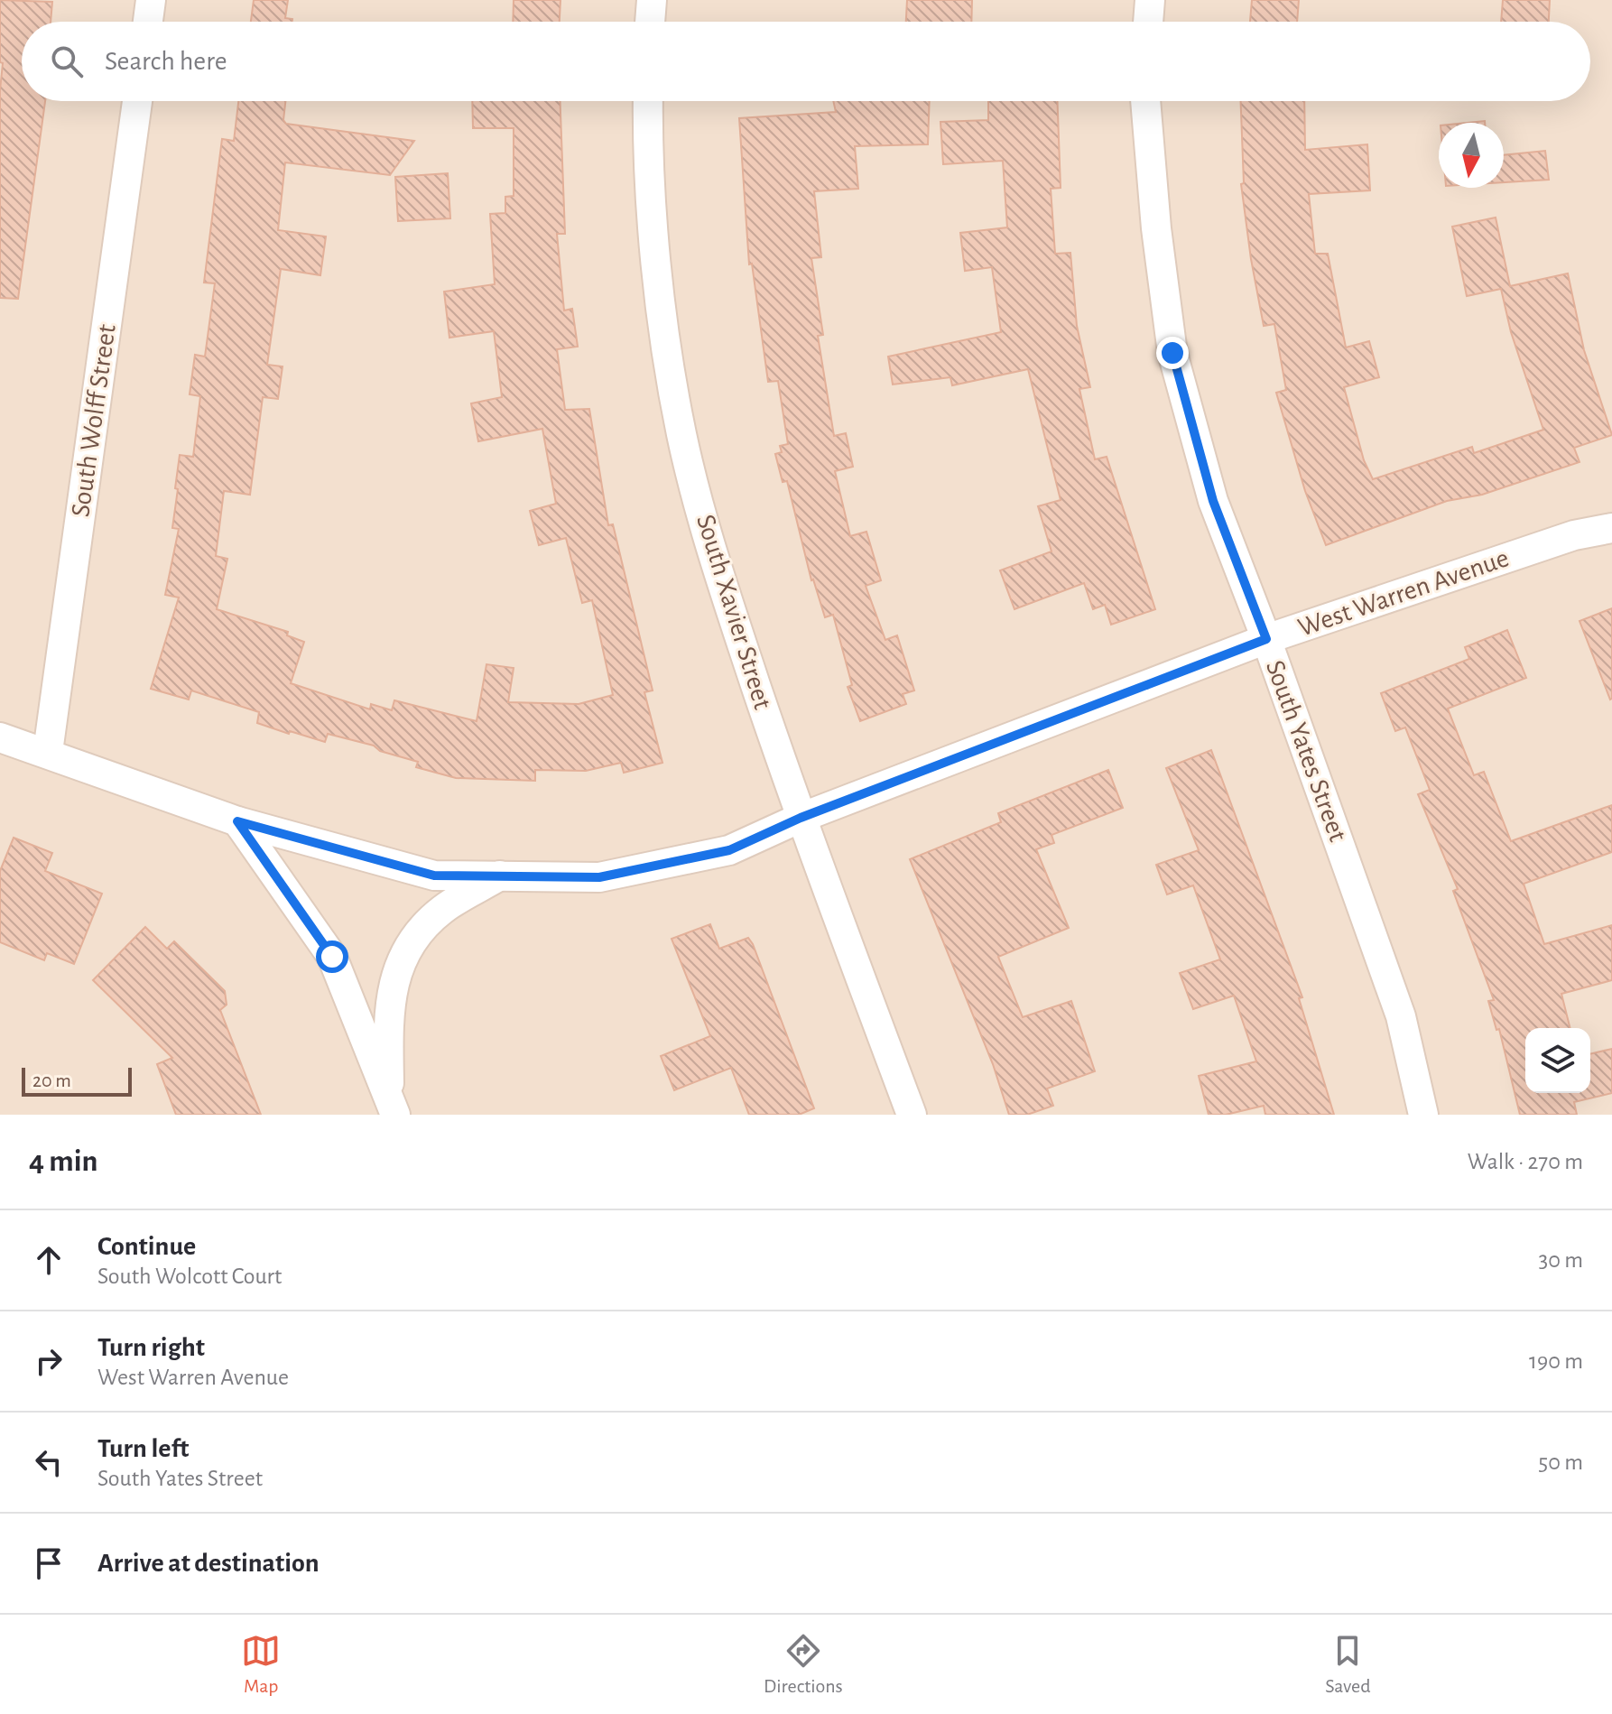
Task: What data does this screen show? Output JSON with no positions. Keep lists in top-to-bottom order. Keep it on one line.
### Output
{"streets":{"street":["South Wolff Street","West Warren Avenue","South Xavier Street","South Yates Street"]},"crossings":[["South Wolff Street","West Warren Avenue"],["West Warren Avenue","South Xavier Street"],["West Warren Avenue","South Yates Street"]],"scale_bar":"20 m","north":"bottom","page":{"search":"Search here","scale":"20 m","heading":["4 min","Walk · 270 m"],"list":[["Continue","South Wolcott Court","30 m"],["Turn right","West Warren Avenue","190 m"],["Turn left","South Yates Street","50 m"],"Arrive at destination"],"nav":["Map","Directions","Saved"]}}
